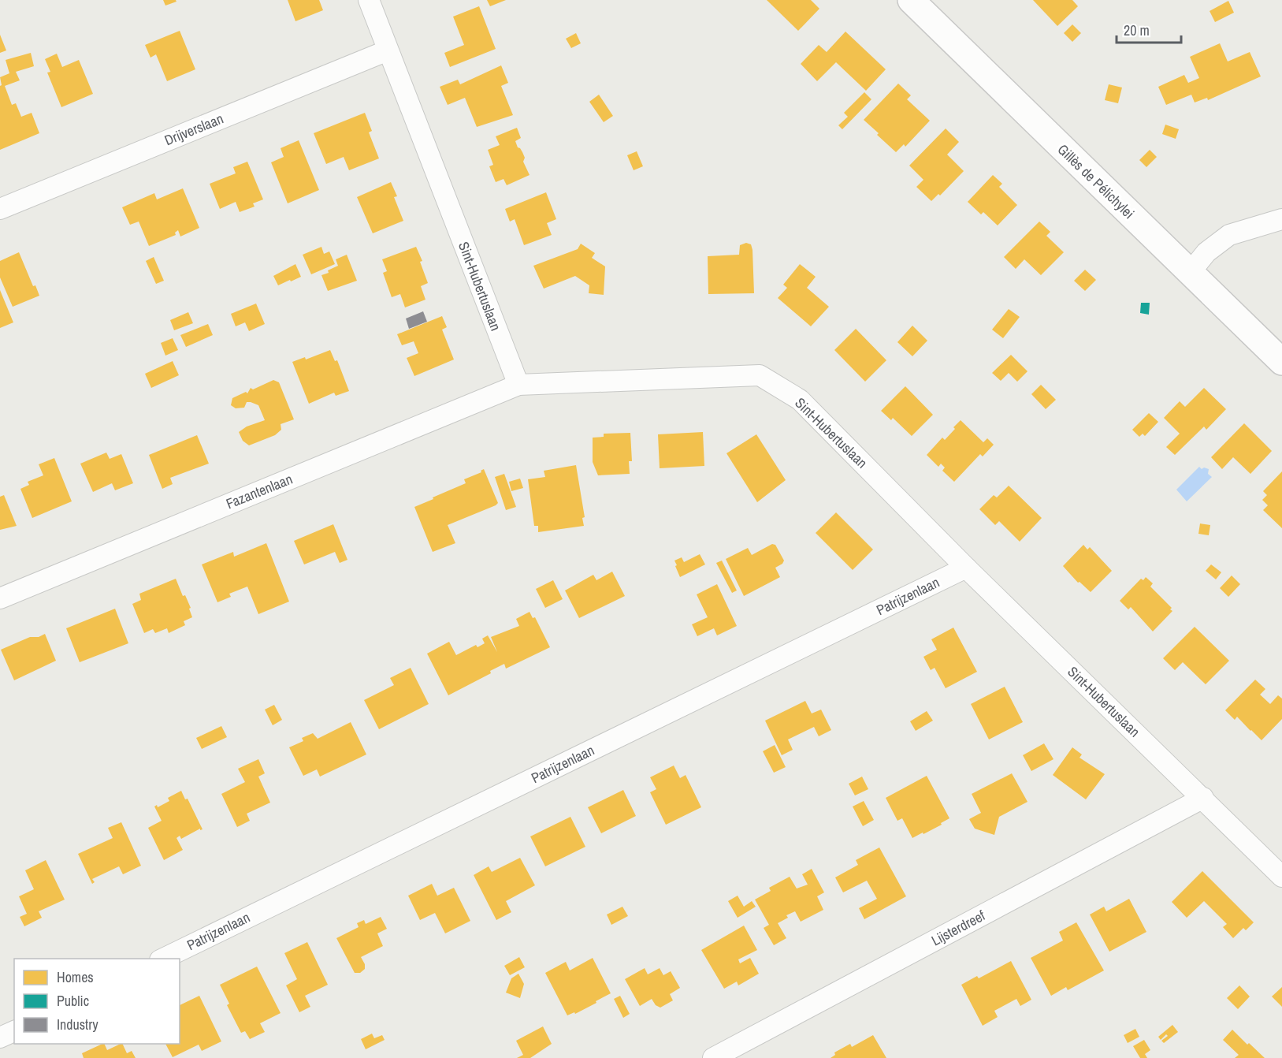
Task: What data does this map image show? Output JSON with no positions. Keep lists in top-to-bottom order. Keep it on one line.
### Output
{"streets":{"main road":["Gillès de Pélichylei"],"street":["Drijverslaan","Sint-Hubertuslaan","Fazantenlaan","Patrijzenlaan","Lijsterdreef"]},"crossings":[["Drijverslaan","Sint-Hubertuslaan"],["Sint-Hubertuslaan","Fazantenlaan"],["Sint-Hubertuslaan","Patrijzenlaan"],["Sint-Hubertuslaan","Lijsterdreef"]],"legend":["Homes","Public","Industry"],"scale_bar":"20 m"}
